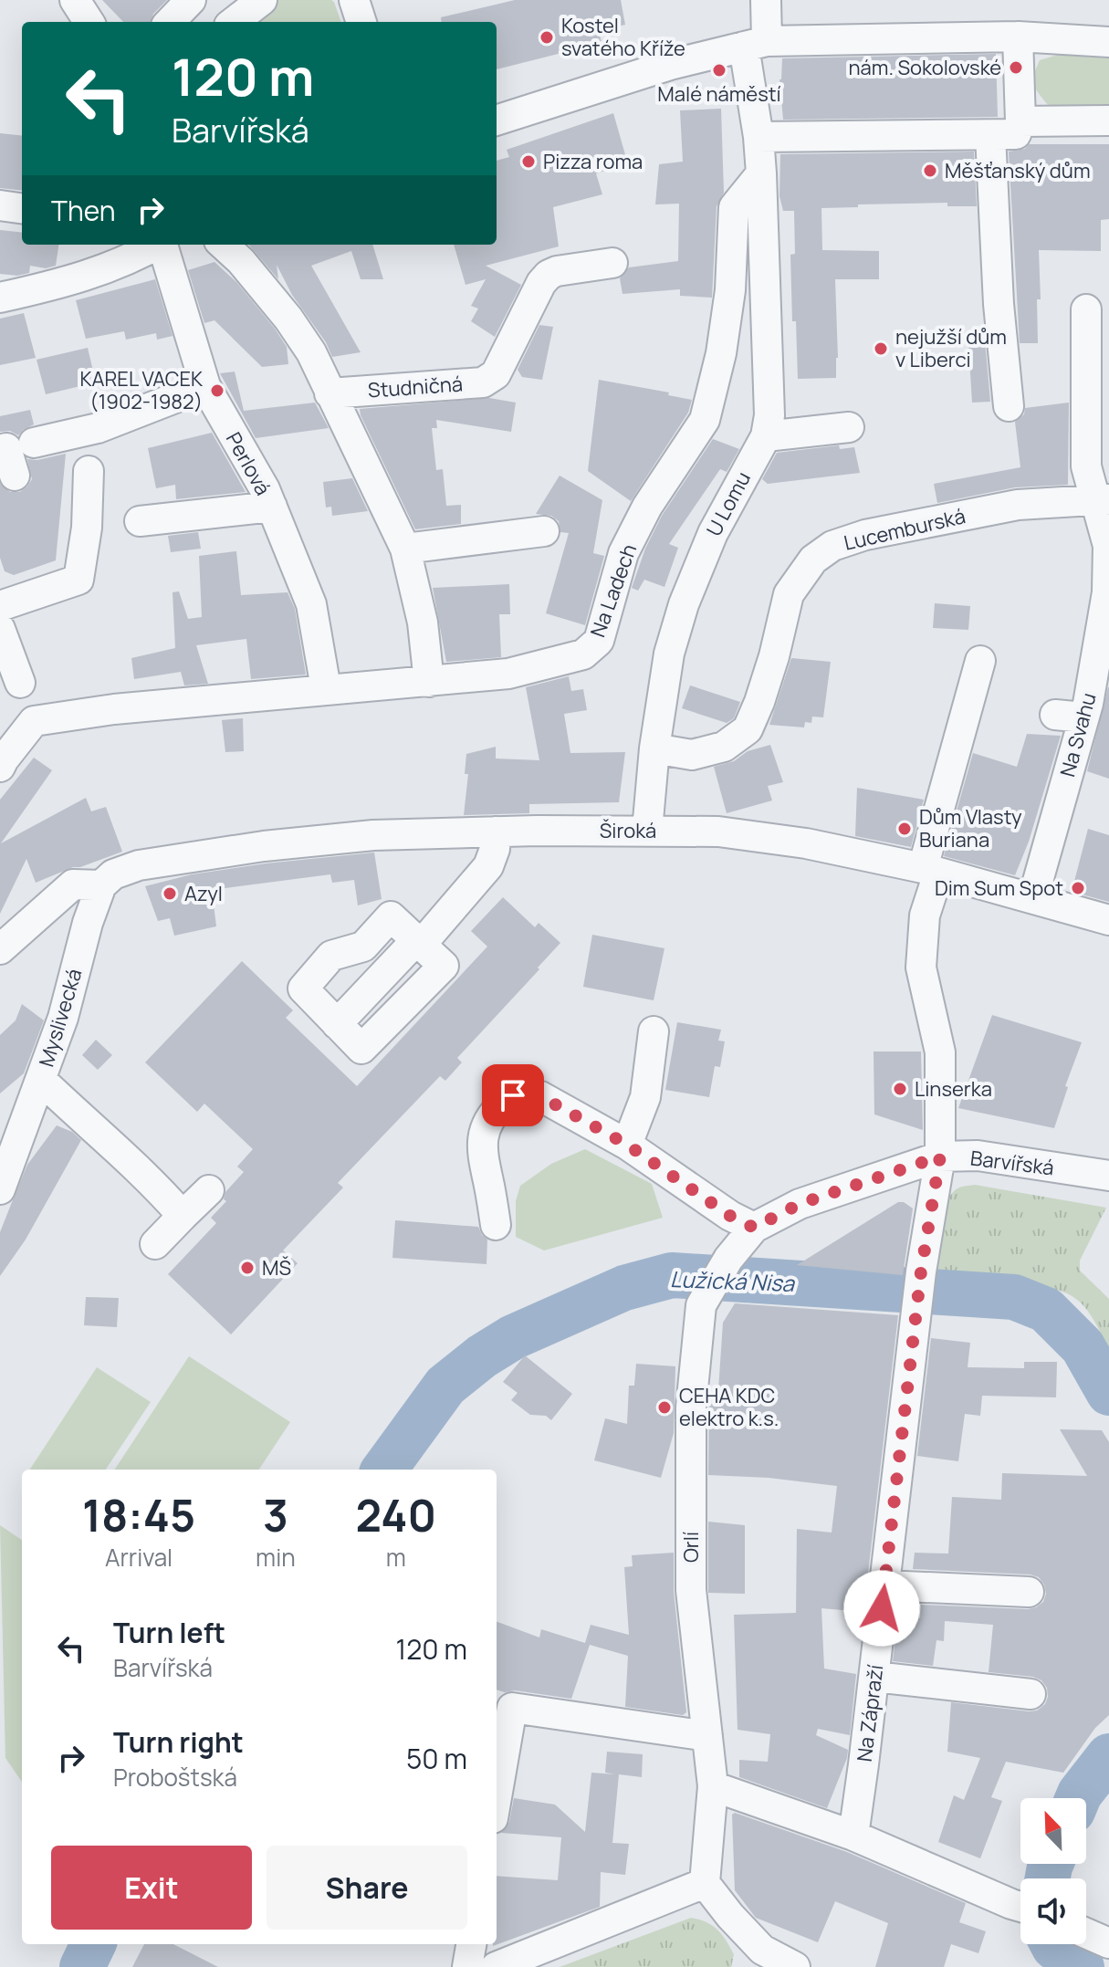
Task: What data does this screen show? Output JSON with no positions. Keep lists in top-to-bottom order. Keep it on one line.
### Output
{"streets":{"street":["Studničná","Perlová","U Lomu","Lucemburská","Na Ladech","Na Svahu","Široká","Myslivecká","Barvířská","Orlí","Na Zápraží"]},"crossings":[["Perlová","Na Ladech"],["U Lomu","Lucemburská"],["U Lomu","Na Ladech"],["U Lomu","Široká"],["Lucemburská","Na Svahu"],["Na Svahu","Široká"],["Široká","Myslivecká"],["Široká","Na Zápraží"],["Barvířská","Orlí"],["Barvířská","Na Zápraží"]],"water":["Lužická Nisa"],"places":["Kostel svatého Kříže","nám. Sokolovské","Malé náměstí","Pizza roma","Měšťanský dům","nejužší dům v Liberci","KAREL VACEK (1902-1982)","Dům Vlasty Buriana","Dim Sum Spot","Azyl","Linserka","MŠ","CEHA KDC elektro k.s."],"north":"top left","page":{"turn":["120 m","Barvířská"],"then":"Then","eta":["18:45","Arrival","3","min","240","m"],"list":[{"name":"Turn left","note":"Barvířská","value":"120 m"},{"name":"Turn right","note":"Proboštská","value":"50 m"}],"buttons":["Exit","Share"]}}
